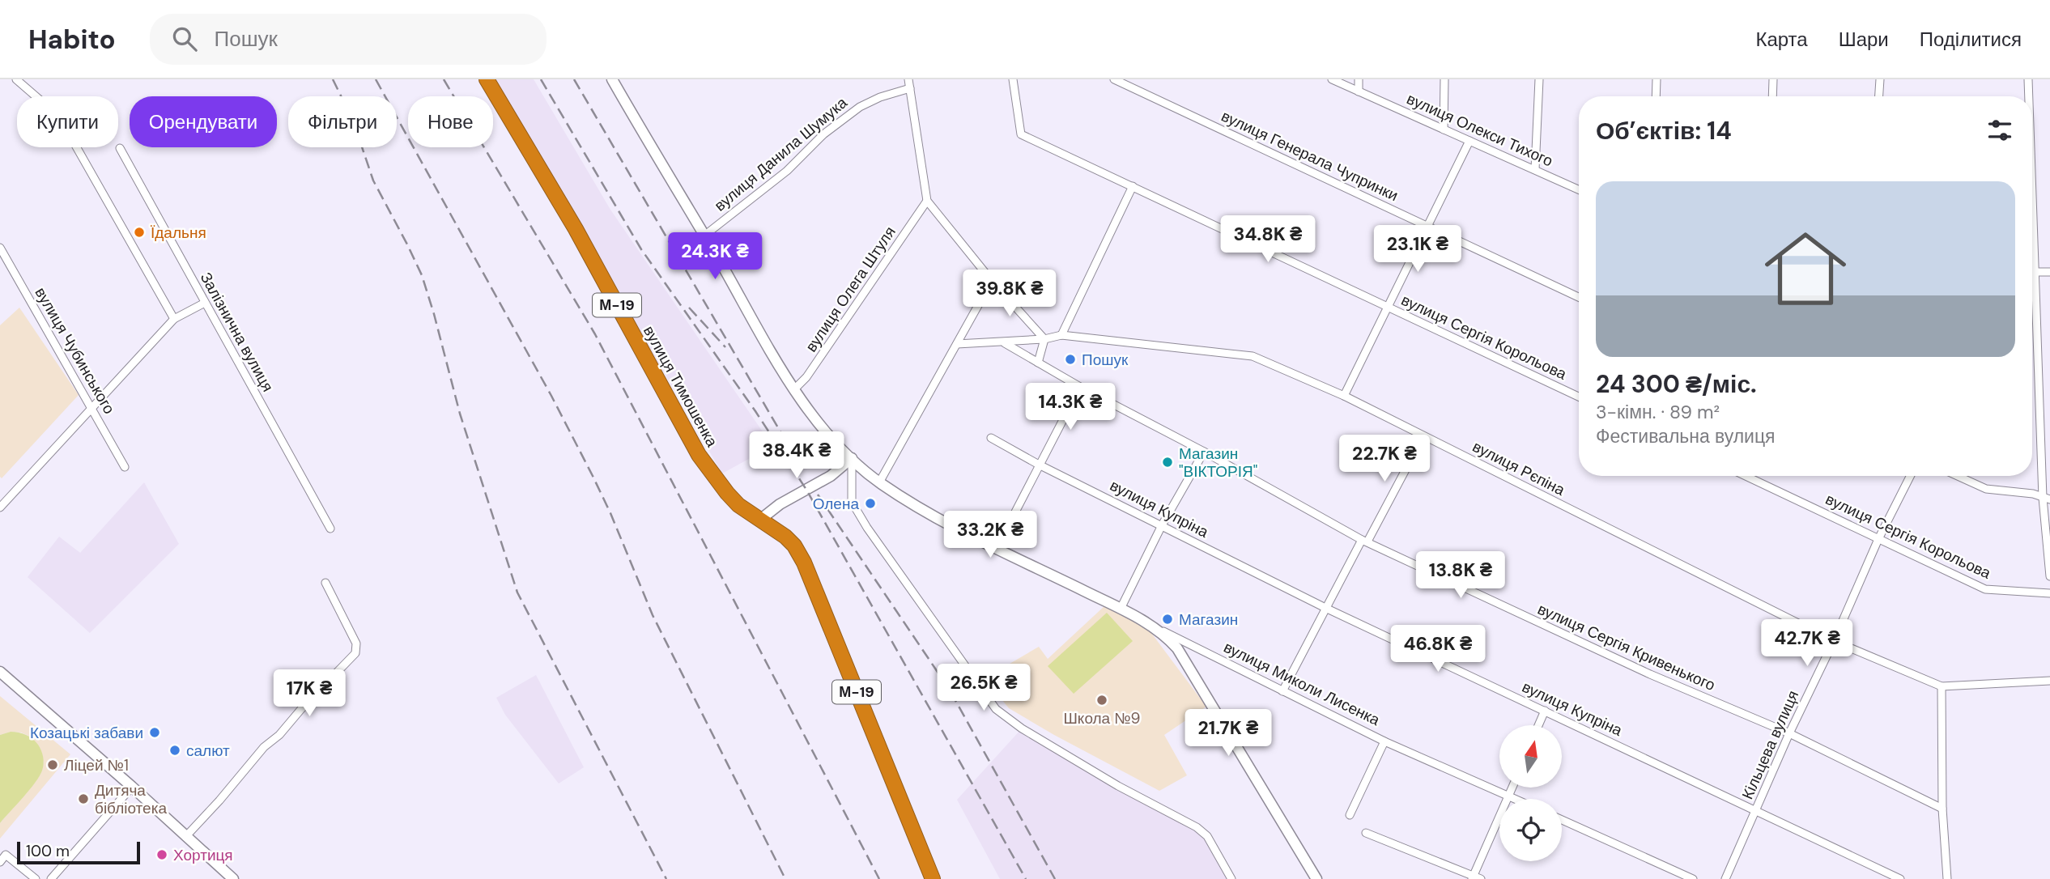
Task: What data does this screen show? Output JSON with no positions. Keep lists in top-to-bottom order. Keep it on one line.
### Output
{"streets":{"highway":["М-19","вулиця Тимошенка"],"street":["вулиця Олекси Тихого","вулиця Данила Шумука","вулиця Генерала Чупринки","вулиця Олега Штуля","Залізнична вулиця","вулиця Сергія Корольова","вулиця Чубинського","вулиця Рєпіна","вулиця Купріна","вулиця Сергія Кривенького","вулиця Миколи Лисенка","Кільцева вулиця"]},"crossings":[["вулиця Данила Шумука","вулиця Миколи Лисенка"],["вулиця Олега Штуля","вулиця Миколи Лисенка"],["М-19","вулиця Тимошенка"],["вулиця Сергія Корольова","Кільцева вулиця"],["вулиця Рєпіна","вулиця Сергія Кривенького"],["вулиця Рєпіна","Кільцева вулиця"],["вулиця Купріна","Кільцева вулиця"],["вулиця Сергія Кривенького","Кільцева вулиця"]],"places":["Їдальня","Пошук","Магазин \"ВІКТОРІЯ\"","Олена","Магазин","Школа №9","Козацькі забави","салют","Ліцей №1","Дитяча бібліотека","Хортиця"],"scale_bar":"100 m","north":"top","page":{"header":"Habito","search":"Пошук","nav":["Карта","Шари","Поділитися"],"chip":["Купити","Орендувати","Фільтри","Нове"],"heading":"Об’єктів: 14","list":[{"name":"24 300 ₴/міс.","note":"3-кімн. · 89 m² · Фестивальна вулиця"}],"price":["34.8K ₴","23.1K ₴","24.3K ₴","39.8K ₴","14.3K ₴","38.4K ₴","22.7K ₴","33.2K ₴","13.8K ₴","42.7K ₴","46.8K ₴","26.5K ₴","17K ₴","21.7K ₴"],"scale":"100 m"}}
